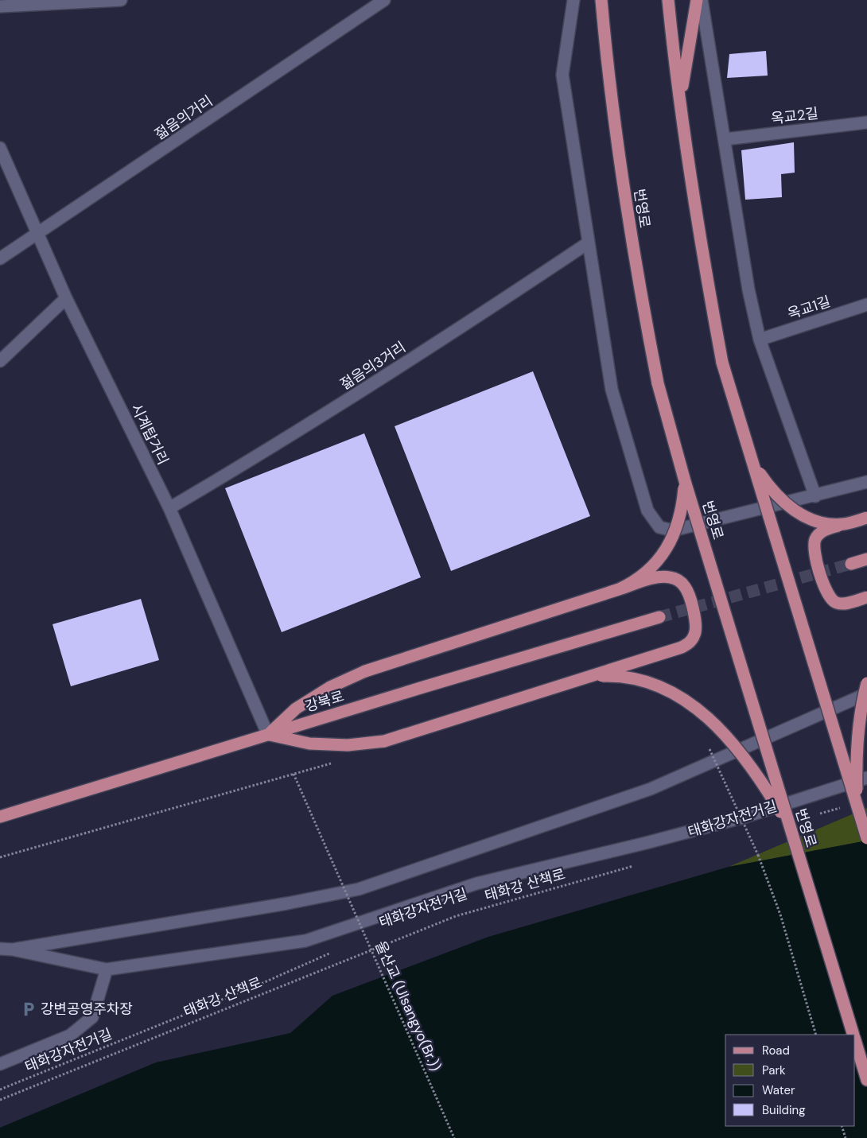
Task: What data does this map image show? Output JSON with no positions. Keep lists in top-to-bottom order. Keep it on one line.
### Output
{"streets":{"main road":["번영로","강북로"],"street":["옥교2길","젊음의거리","옥교1길","젊음의3거리","시계탑거리"],"path":["태화강자전거길","태화강 산책로","울산교 (Ulsangyo(Br.))"]},"crossings":[["젊음의거리","시계탑거리"],["젊음의3거리","시계탑거리"],["시계탑거리","강북로"]],"places":{"parking":["강변공영주차장"]},"legend":["Road","Park","Water","Building"]}
